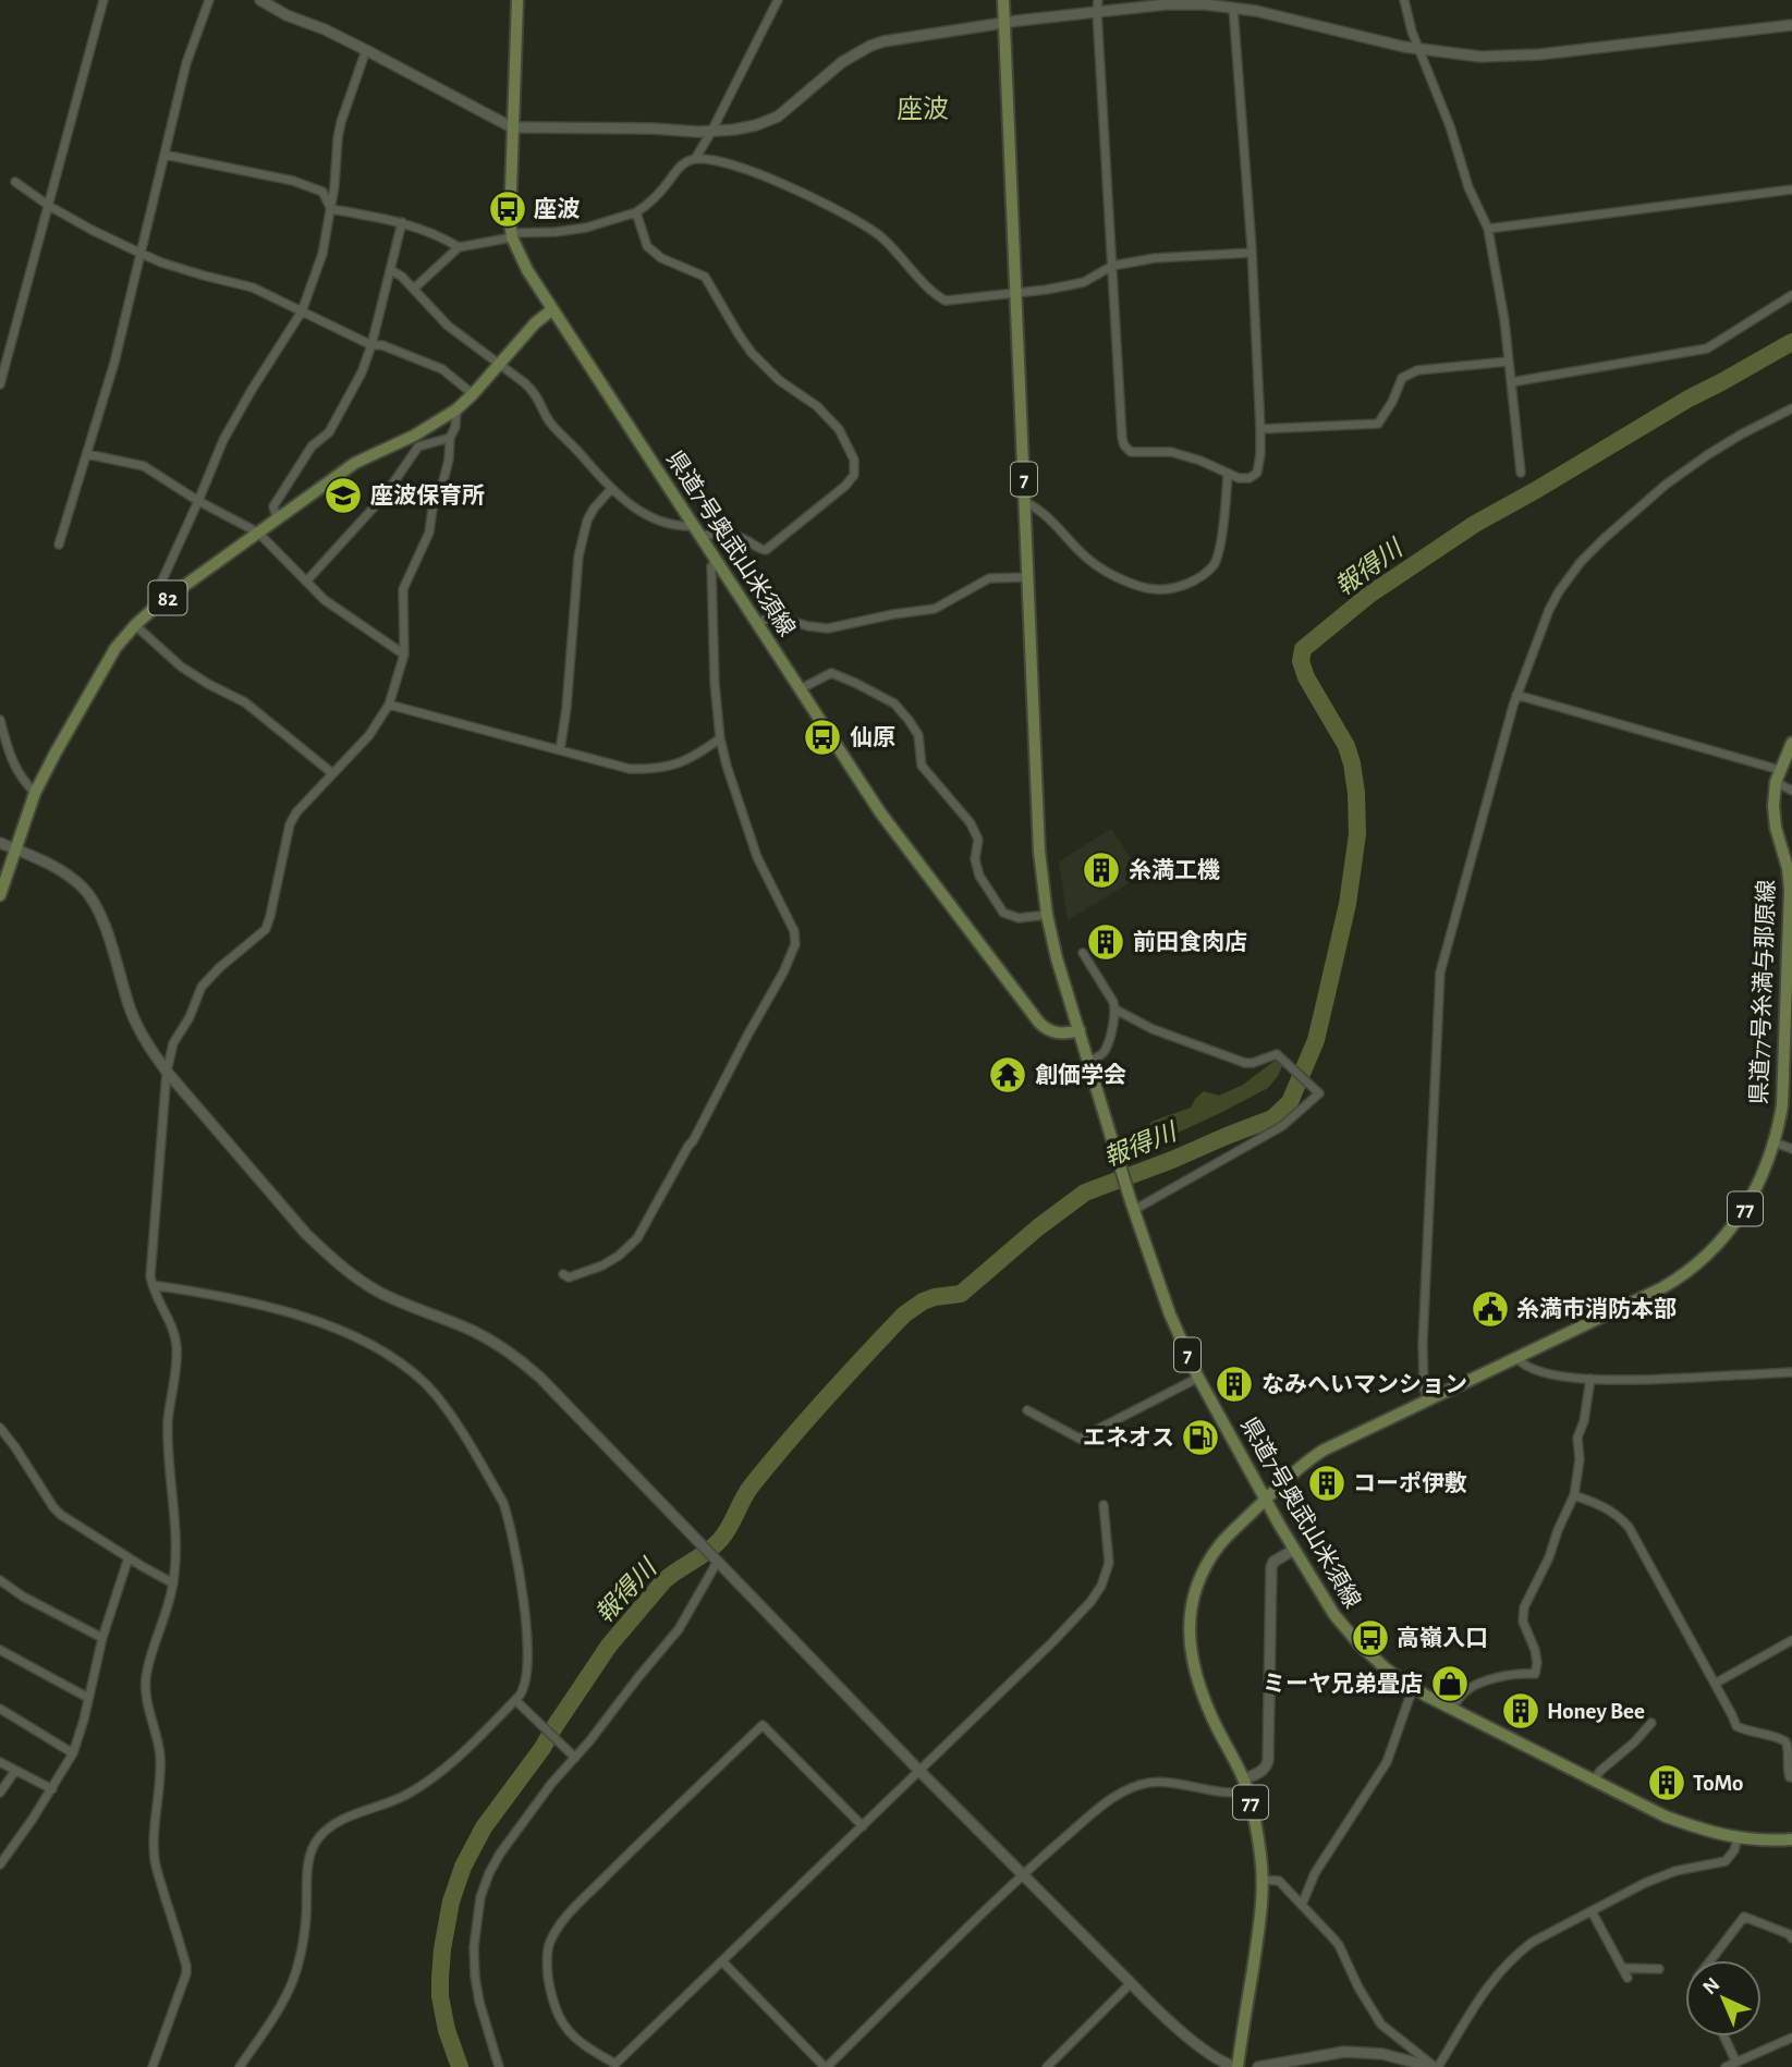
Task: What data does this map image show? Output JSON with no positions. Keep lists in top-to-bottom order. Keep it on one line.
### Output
{"streets":{"main road":["7","県道7号奥武山米須線","82","県道77号糸満与那原線","77"]},"crossings":[["県道7号奥武山米須線","82"],["県道7号奥武山米須線","県道77号糸満与那原線"]],"districts":["座波"],"water":["報得川"],"places":{"bus stop":["座波","仙原","高嶺入口"],"school or university":["座波保育所"],"building":["糸満工機","前田食肉店","なみへいマンション","コーポ伊敷","Honey Bee","ToMo"],"temple":["創価学会"],"public building":["糸満市消防本部"],"fuel station":["エネオス"],"shop":["ミーヤ兄弟畳店"]},"north":"top left"}
